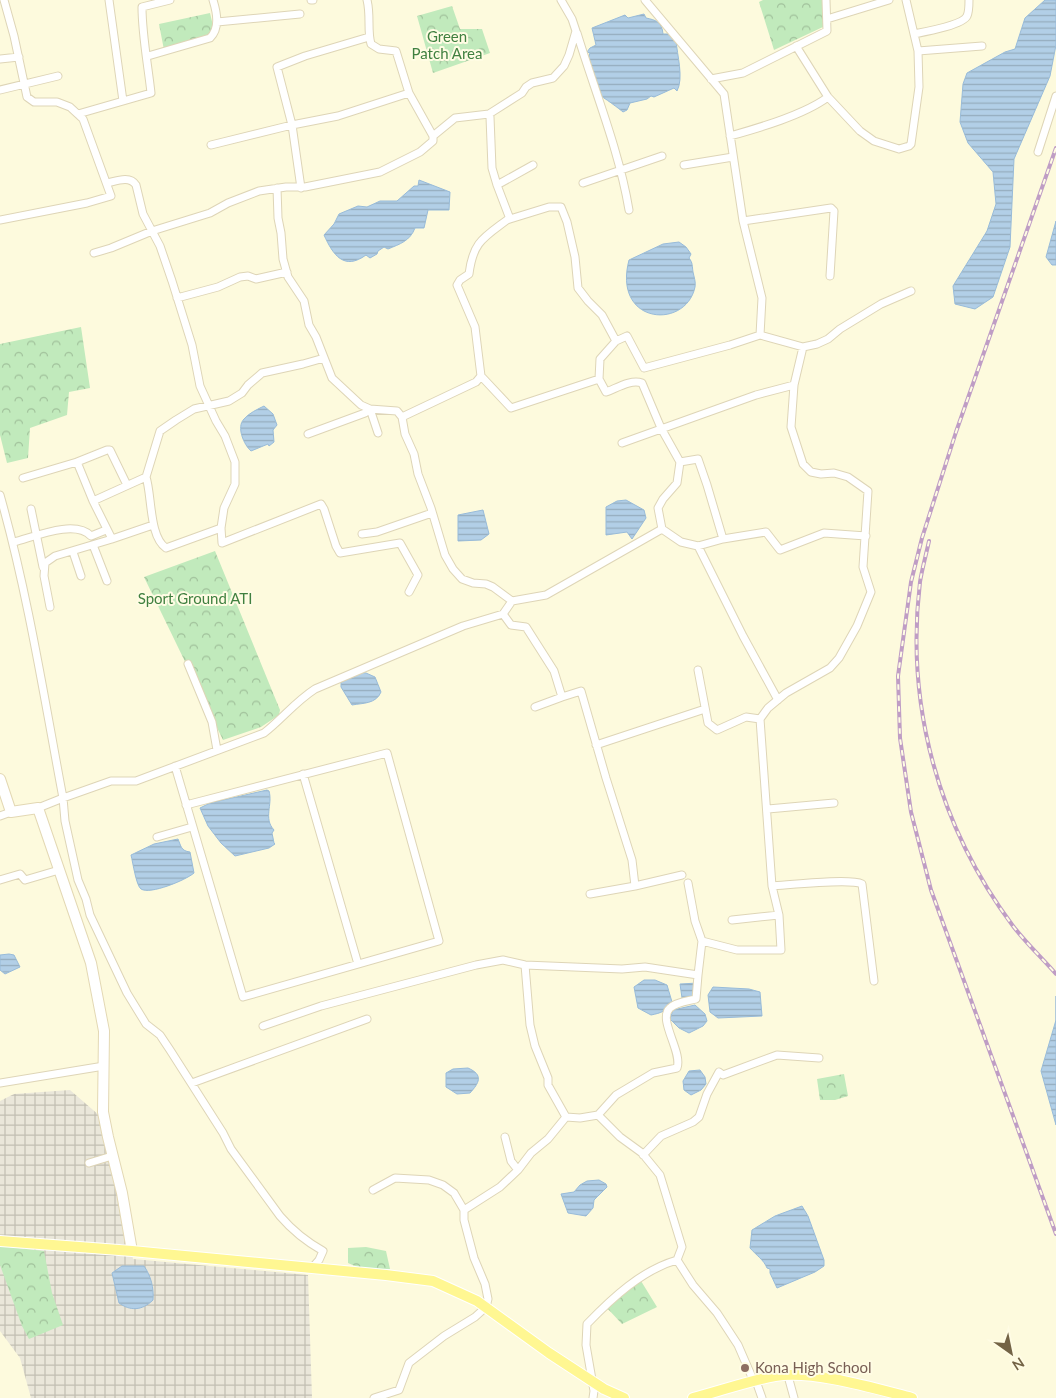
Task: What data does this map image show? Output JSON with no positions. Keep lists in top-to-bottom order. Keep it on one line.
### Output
{"parks":["Green Patch Area","Sport Ground ATI"],"places":["Kona High School"],"north":"bottom right"}
